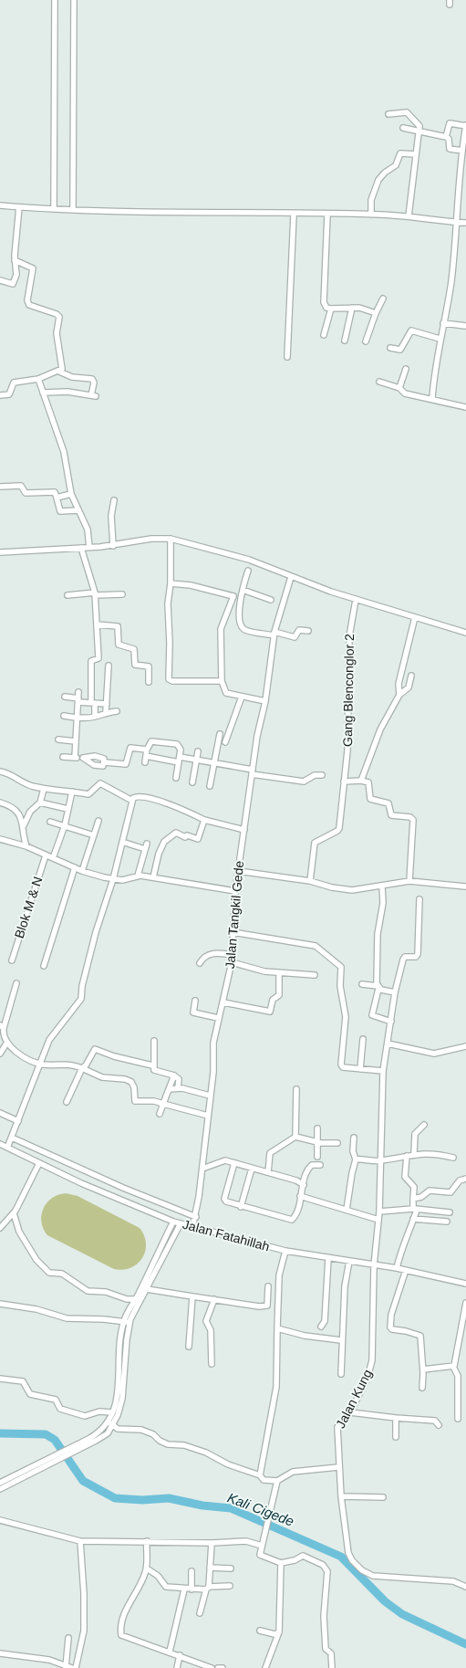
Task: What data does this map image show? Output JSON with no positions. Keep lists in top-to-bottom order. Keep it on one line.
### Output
{"streets":{"street":["Gang Blenconglor 2","Blok M & N","Jalan Tangkil Gede","Jalan Fatahillah","Jalan Kung"]},"crossings":[["Jalan Tangkil Gede","Jalan Fatahillah"],["Jalan Fatahillah","Jalan Kung"]],"water":["Kali Cigede"]}
